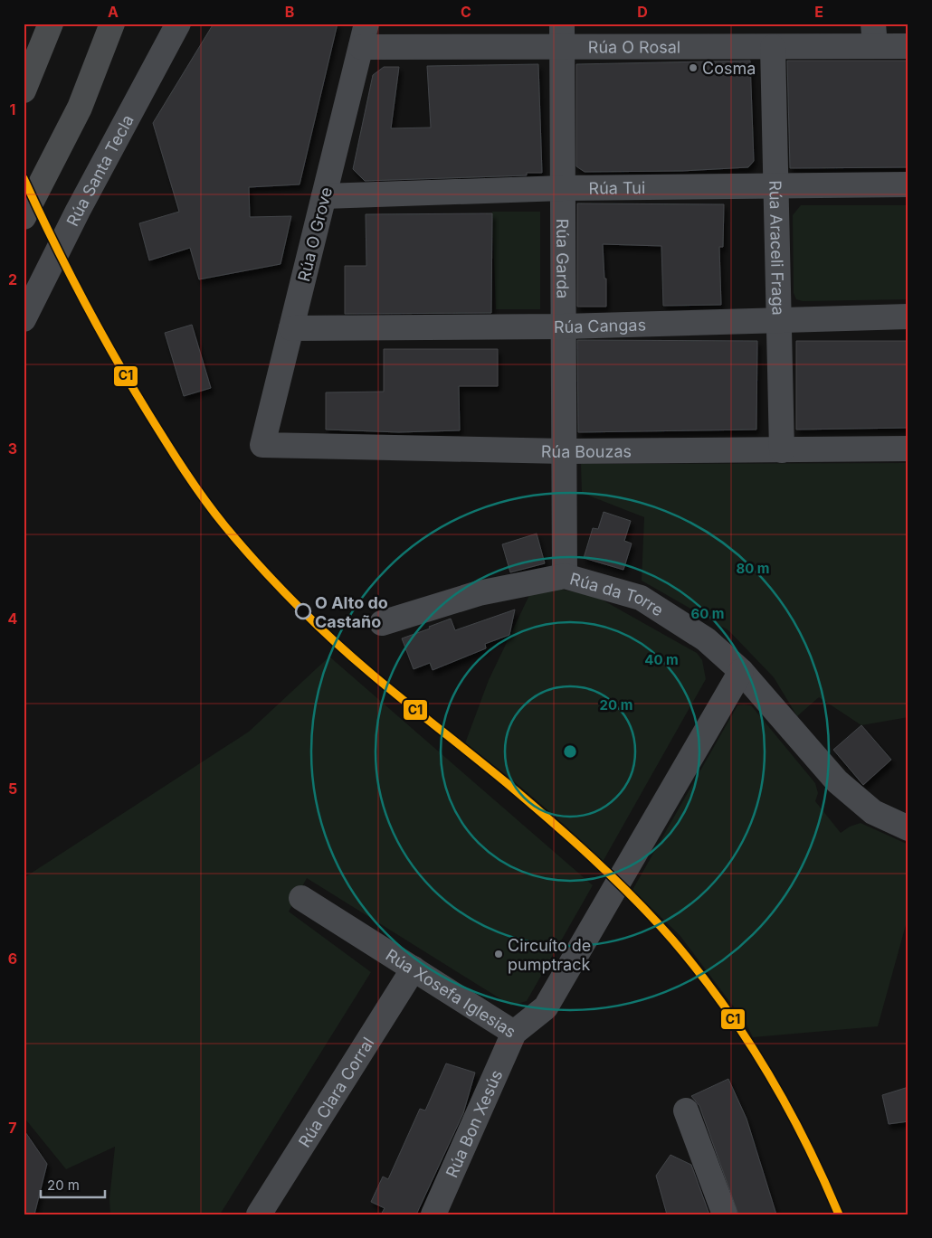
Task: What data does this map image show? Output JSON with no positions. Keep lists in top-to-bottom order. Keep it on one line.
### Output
{"streets":{"street":["Rúa O Rosal","Rúa Santa Tecla","Rúa Tui","Rúa O Grove","Rúa Araceli Fraga","Rúa Garda","Rúa Cangas","Rúa Bouzas","Rúa da Torre","Rúa Xosefa Iglesias","Rúa Clara Corral","Rúa Bon Xesús"]},"crossings":[["Rúa O Rosal","Rúa O Grove"],["Rúa O Rosal","Rúa Araceli Fraga"],["Rúa O Rosal","Rúa Garda"],["Rúa Tui","Rúa O Grove"],["Rúa Tui","Rúa Araceli Fraga"],["Rúa Tui","Rúa Garda"],["Rúa O Grove","Rúa Cangas"],["Rúa O Grove","Rúa Bouzas"],["Rúa Araceli Fraga","Rúa Cangas"],["Rúa Araceli Fraga","Rúa Bouzas"],["Rúa Garda","Rúa Cangas"],["Rúa Garda","Rúa Bouzas"],["Rúa Garda","Rúa da Torre"],["Rúa da Torre","Rúa Xosefa Iglesias"],["Rúa Xosefa Iglesias","Rúa Clara Corral"],["Rúa Xosefa Iglesias","Rúa Bon Xesús"]],"places":["Cosma","O Alto do Castaño","Circuíto de pumptrack"],"lines":["transit line C1"],"scale_bar":"20 m","grid":{"columns":["A","B","C","D","E"],"rows":["1","2","3","4","5","6","7"]},"rings":["80 m","60 m","40 m","20 m"]}
